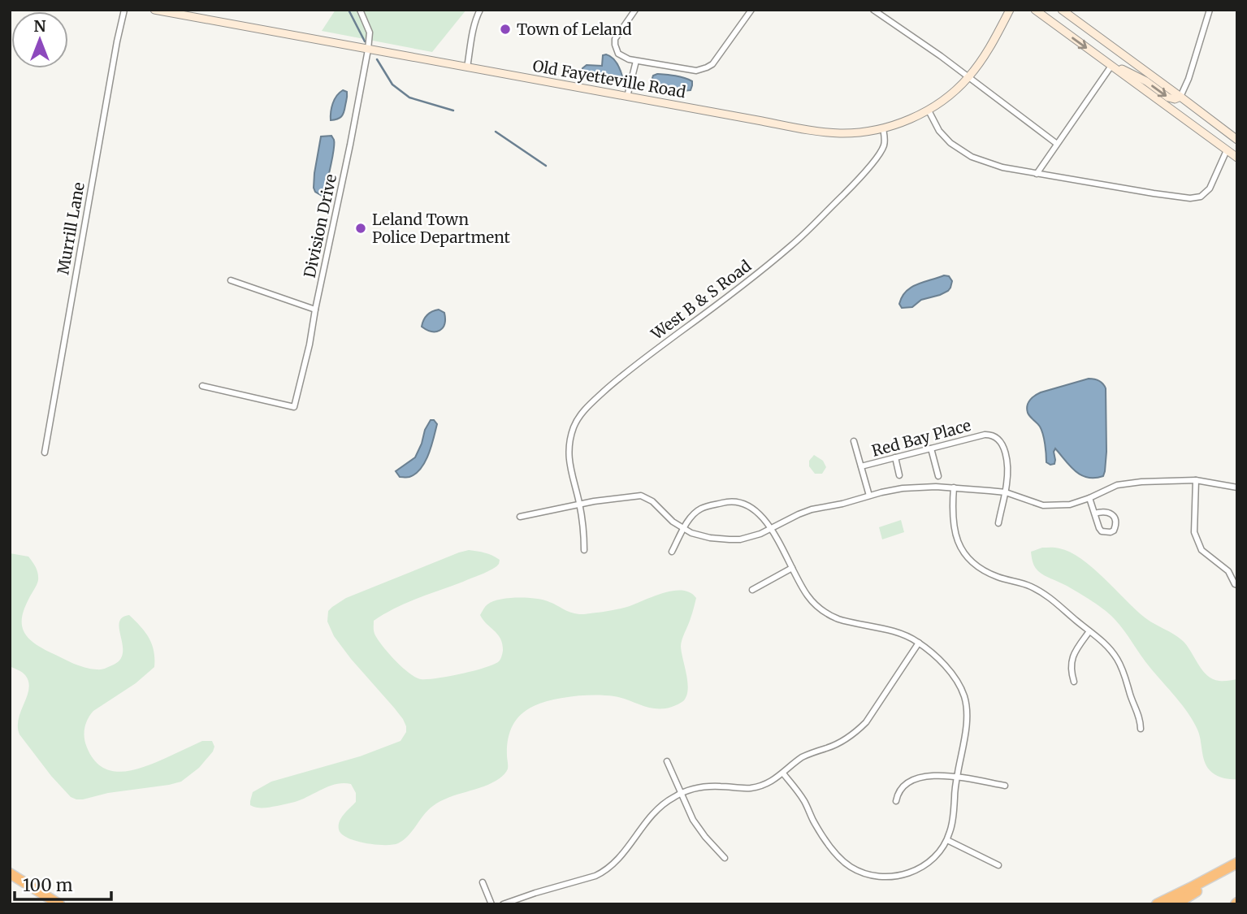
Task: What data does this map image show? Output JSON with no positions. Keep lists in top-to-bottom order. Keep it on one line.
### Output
{"streets":{"street":["Old Fayetteville Road","Division Drive","Murrill Lane","West B & S Road","Red Bay Place"]},"crossings":[["Old Fayetteville Road","Division Drive"],["Old Fayetteville Road","West B & S Road"]],"places":["Town of Leland","Leland Town Police Department"],"scale_bar":"100 m","north":"top"}
